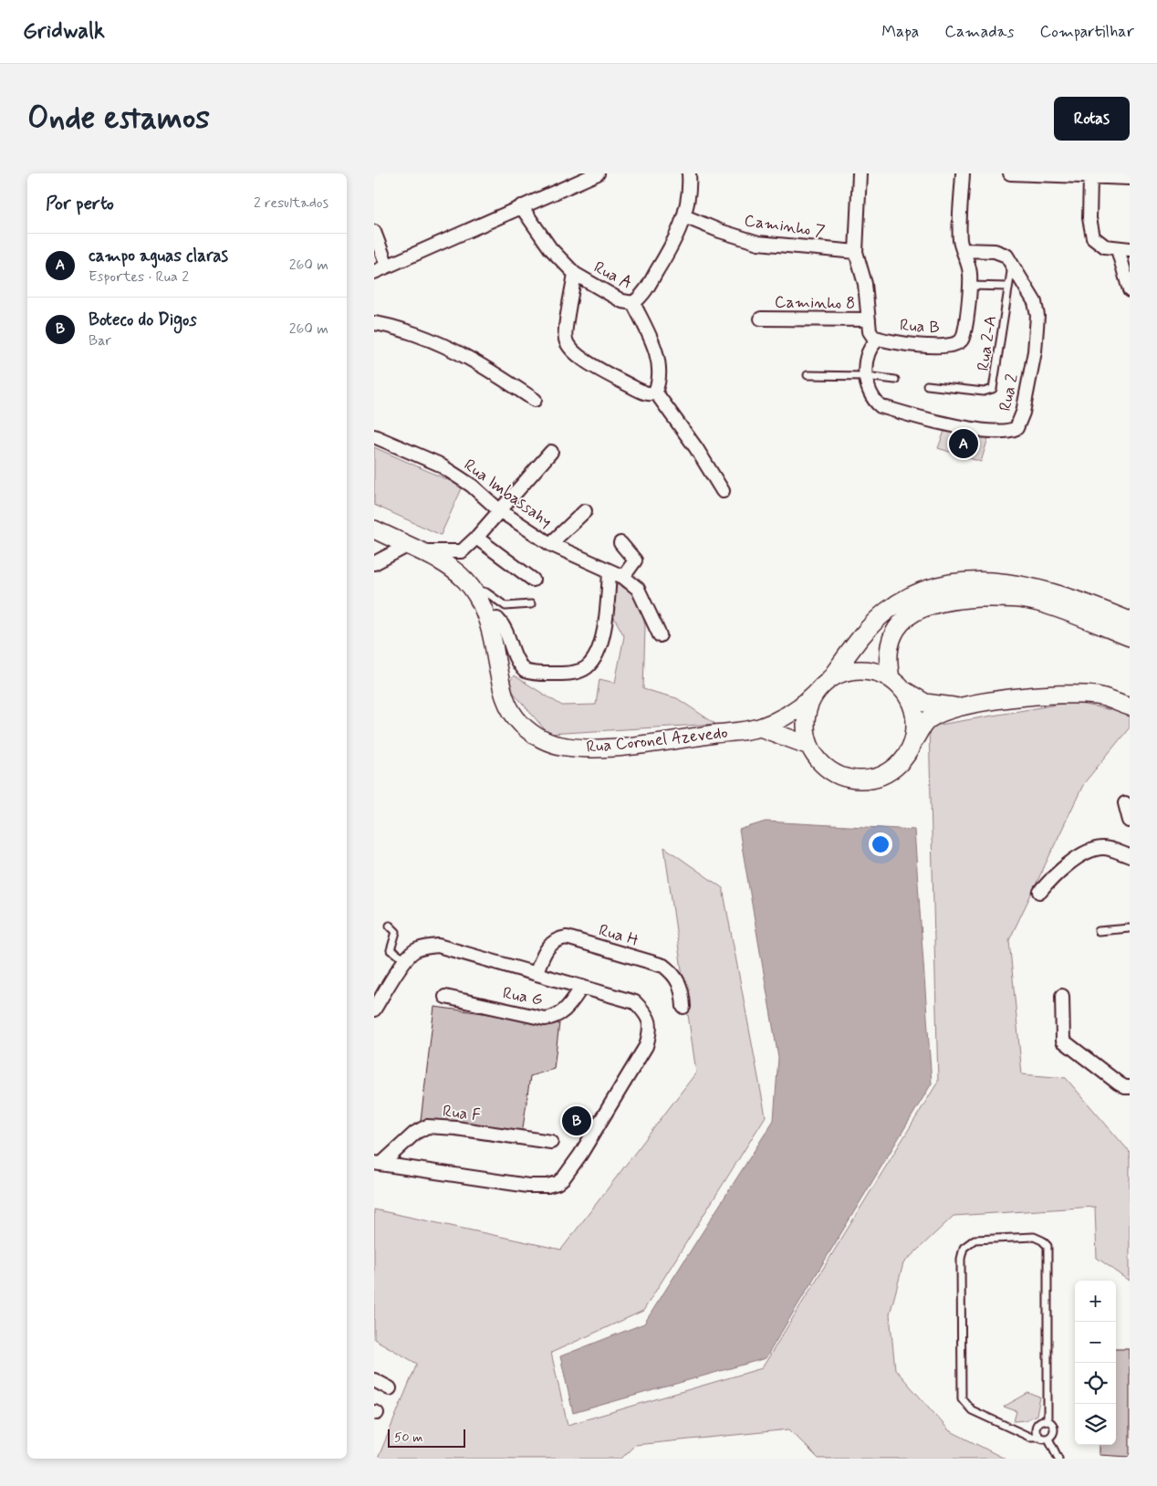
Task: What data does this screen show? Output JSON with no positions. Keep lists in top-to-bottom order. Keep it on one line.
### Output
{"streets":{"main road":["Rua Coronel Azevedo"],"street":["Caminho 7","Rua A","Caminho 8","Rua B","Rua 2","Rua Imbassahy","Rua H","Rua G","Rua F"],"lane":["Rua 2-A"]},"crossings":[["Caminho 7","Rua A"],["Caminho 7","Rua B"],["Caminho 8","Rua B"],["Rua B","Rua 2"],["Rua 2-A","Rua 2"]],"scale_bar":"50 m","page":{"header":"Gridwalk","nav":["Mapa","Camadas","Compartilhar"],"buttons":"Rotas","title":"Onde estamos","heading":["Por perto","2 resultados"],"list":[{"mark":"A","name":"campo aguas claras","note":"Esportes · Rua 2","value":"260 m"},{"mark":"B","name":"Boteco do Digos","note":"Bar","value":"260 m"}],"pins":["A","B"],"map_buttons":["+","−"],"scale":"50 m"}}
